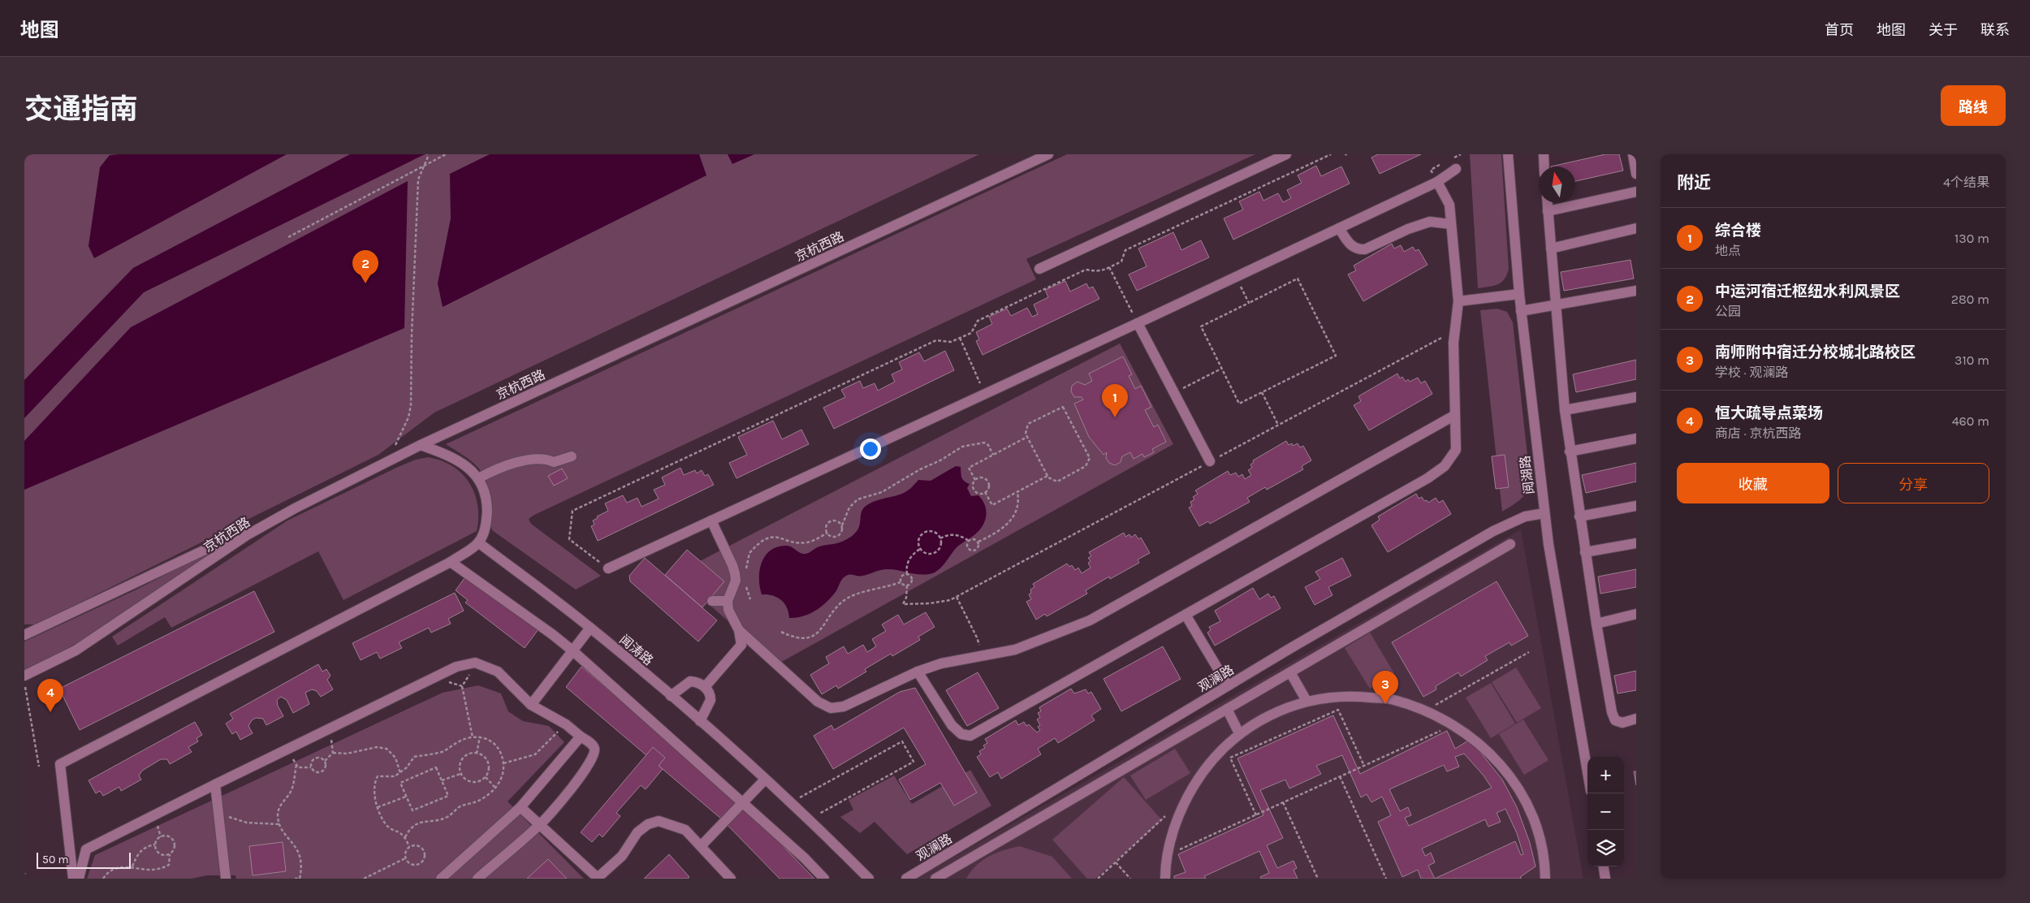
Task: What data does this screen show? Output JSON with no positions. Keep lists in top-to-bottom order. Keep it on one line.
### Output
{"streets":{"street":["京杭西路","阅湖路","闻涛路","观澜路"]},"crossings":[["阅湖路","观澜路"]],"scale_bar":"50 m","north":"top","page":{"header":"地图","nav":["首页","地图","关于","联系"],"title":"交通指南","buttons":["路线",["收藏","分享"]],"heading":["附近","4个结果"],"list":[{"mark":"1","name":"综合楼","note":"地点","value":"130 m"},{"mark":"2","name":"中运河宿迁枢纽水利风景区","note":"公园","value":"280 m"},{"mark":"3","name":"南师附中宿迁分校城北路校区","note":"学校 · 观澜路","value":"310 m"},{"mark":"4","name":"恒大疏导点菜场","note":"商店 · 京杭西路","value":"460 m"}],"pins":["2","1","3","4"],"map_buttons":["+","−"],"scale":"50 m"}}
